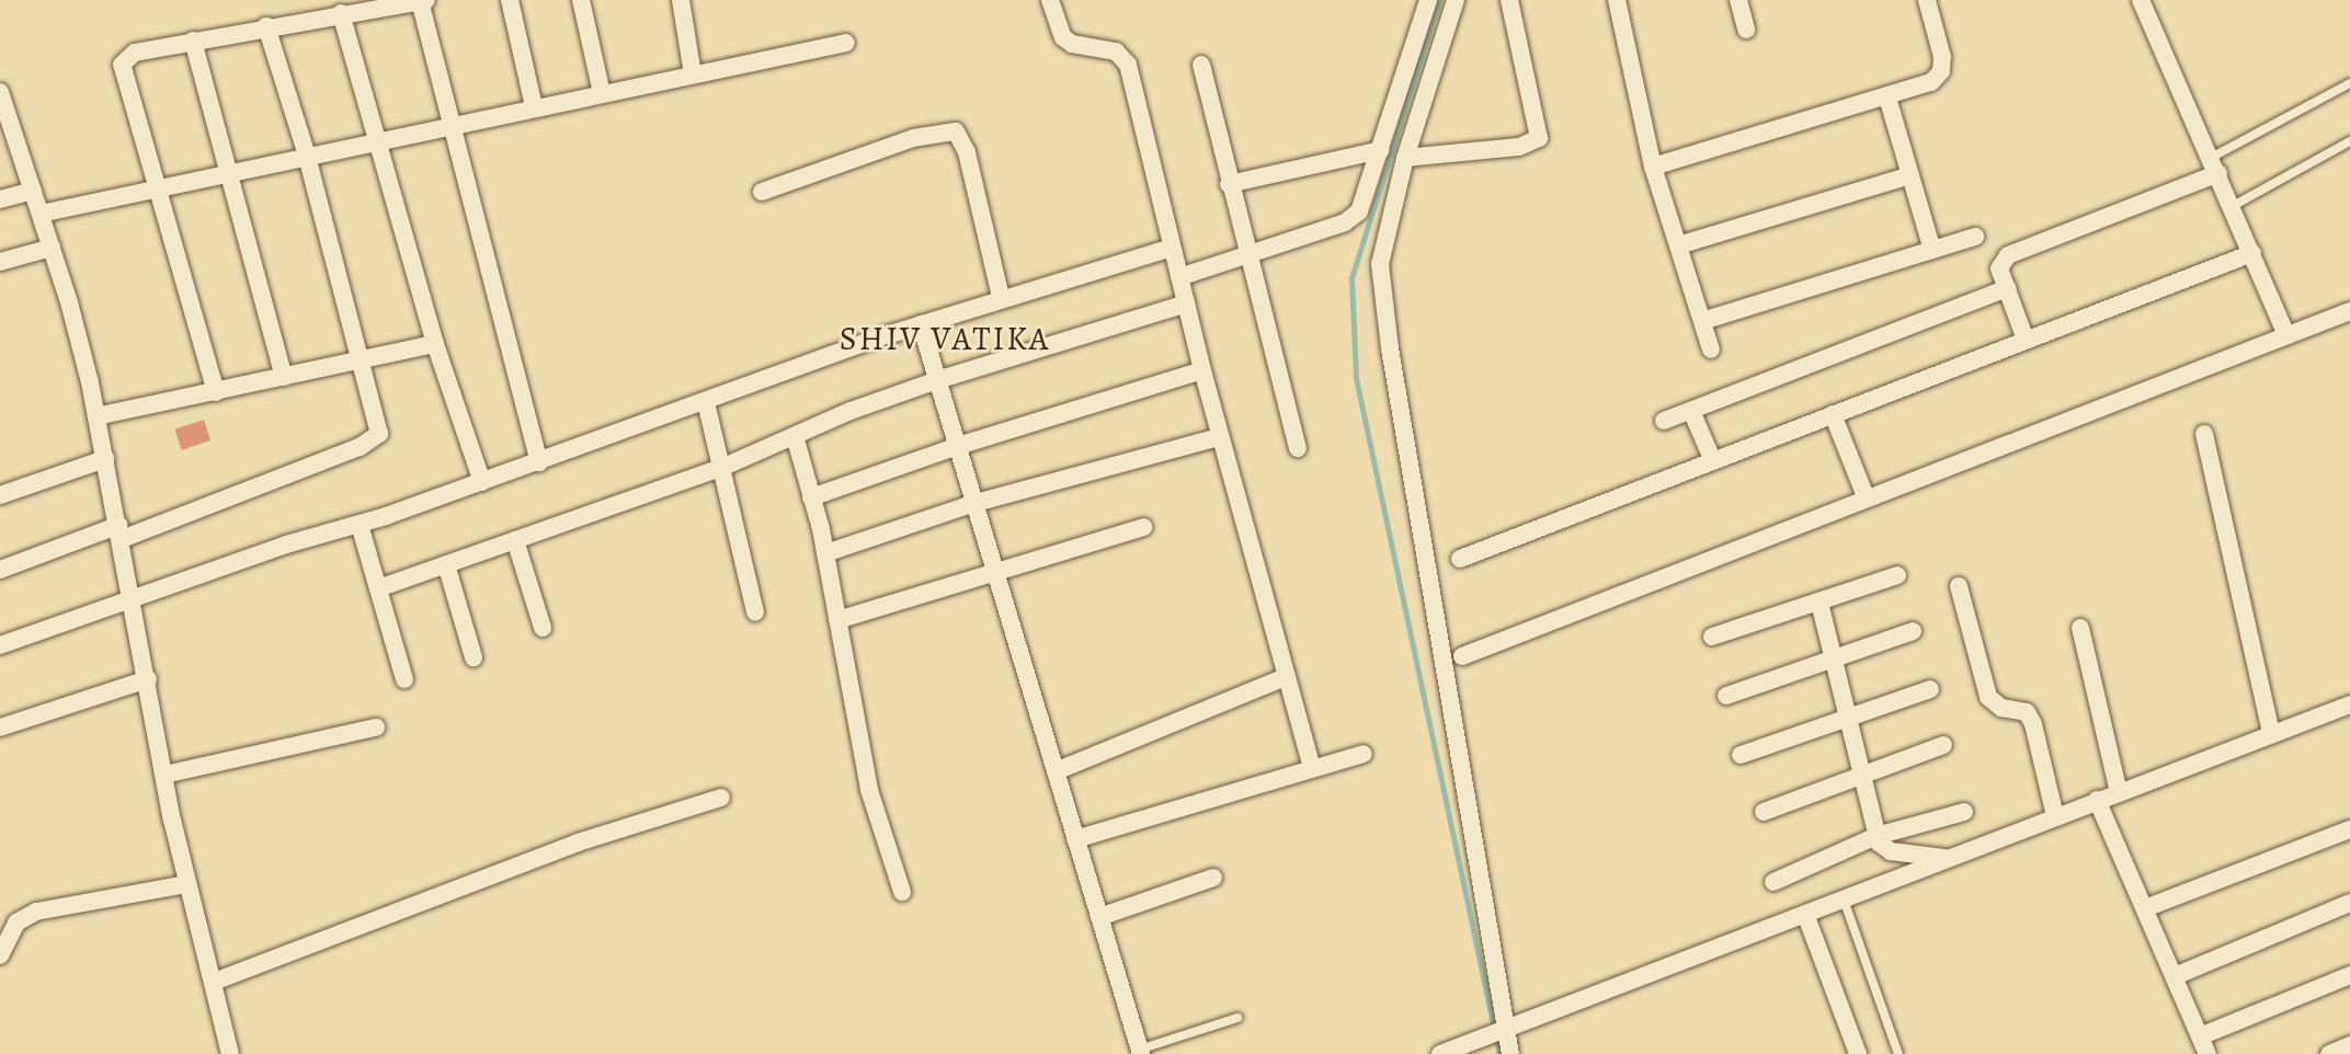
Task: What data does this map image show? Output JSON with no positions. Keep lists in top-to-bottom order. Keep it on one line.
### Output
{"districts":["SHIV VATIKA"]}
